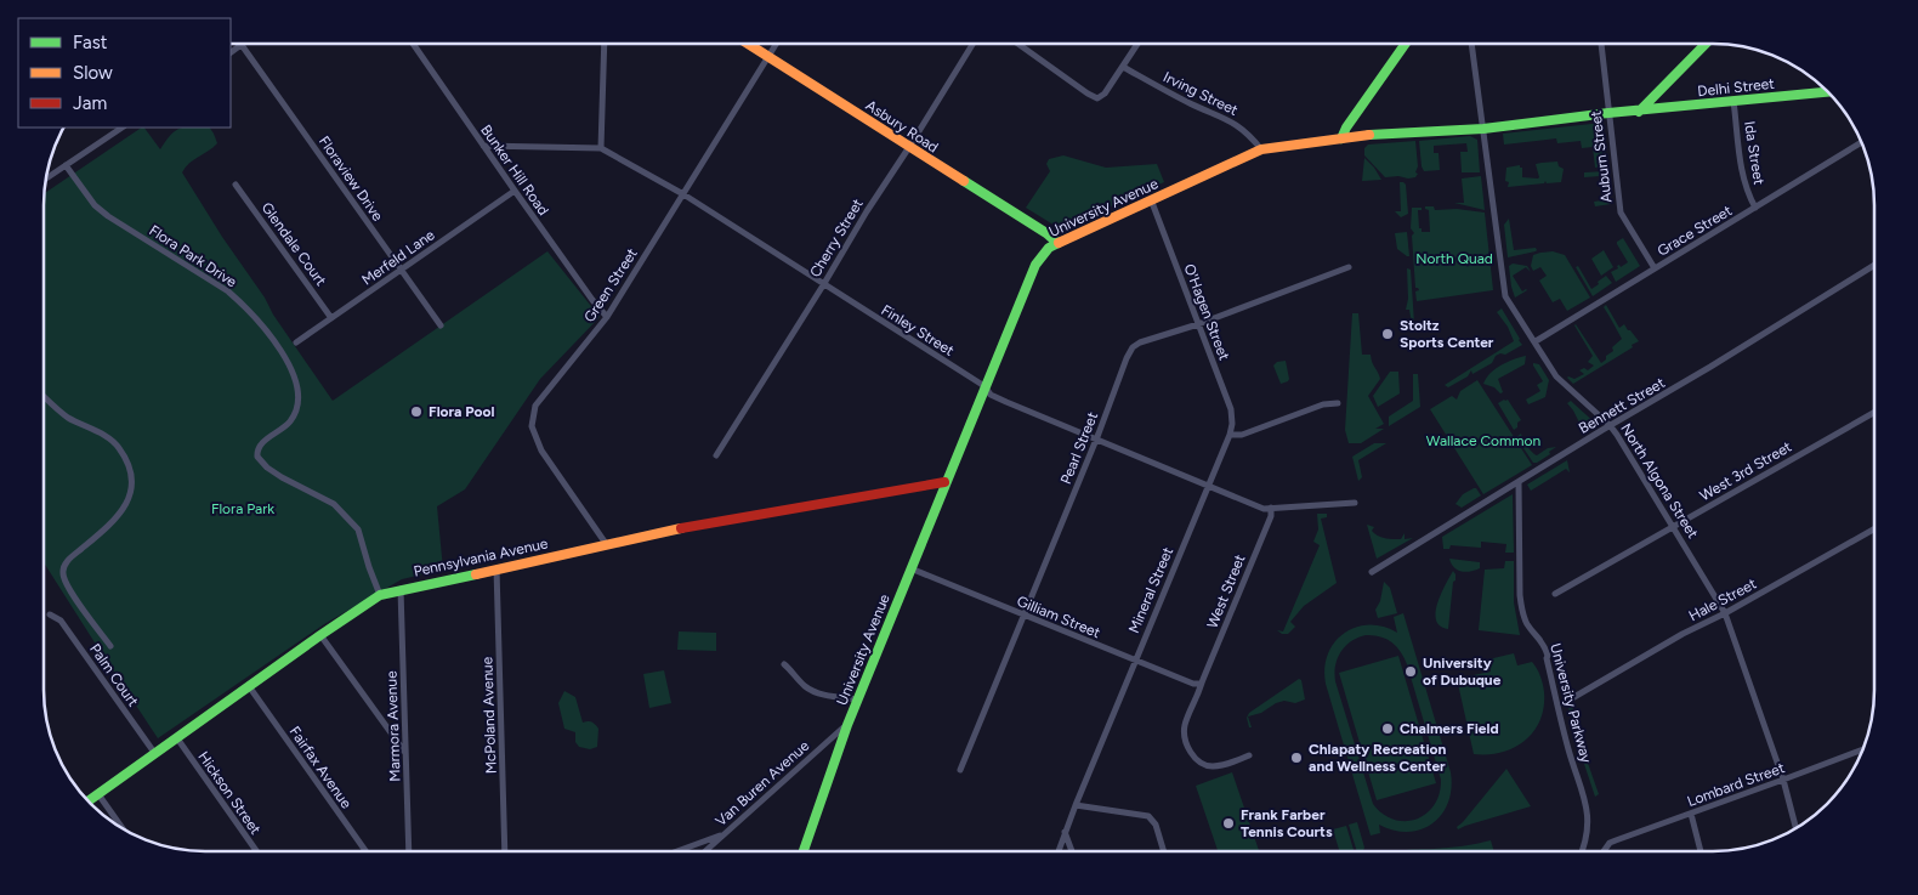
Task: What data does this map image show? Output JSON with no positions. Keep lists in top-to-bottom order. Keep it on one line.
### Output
{"streets":{"main road":["Delhi Street","Asbury Road","University Avenue","Pennsylvania Avenue"],"street":["Irving Street","Ida Street","Auburn Street","Bunker Hill Road","Floraview Drive","Grace Street","Cherry Street","Glendale Court","Flora Park Drive","Merfeld Lane","Green Street","O'Hagen Street","Finley Street","Bennett Street","Pearl Street","West 3rd Street","North Algona Street","Mineral Street","West Street","Hale Street","Gilliam Street","Palm Court","University Parkway","McPoland Avenue","Marmora Avenue","Fairfax Avenue","Van Buren Avenue","Lombard Street","Hickson Street"]},"crossings":[["Delhi Street","Ida Street"],["Delhi Street","University Avenue"],["Irving Street","University Avenue"],["Asbury Road","University Avenue"],["Asbury Road","Cherry Street"],["Asbury Road","Green Street"],["Ida Street","Grace Street"],["Auburn Street","University Avenue"],["Auburn Street","Grace Street"],["Bunker Hill Road","Merfeld Lane"],["Bunker Hill Road","Green Street"],["Bunker Hill Road","Finley Street"],["Floraview Drive","Merfeld Lane"],["University Avenue","O'Hagen Street"],["University Avenue","Finley Street"],["University Avenue","North Algona Street"],["University Avenue","Pennsylvania Avenue"],["University Avenue","Gilliam Street"],["University Avenue","Van Buren Avenue"],["Grace Street","North Algona Street"],["Cherry Street","Finley Street"],["Glendale Court","Merfeld Lane"],["Flora Park Drive","Pennsylvania Avenue"],["Green Street","Finley Street"],["Green Street","Pennsylvania Avenue"],["O'Hagen Street","Pearl Street"],["O'Hagen Street","Mineral Street"],["Finley Street","Pearl Street"],["Finley Street","Mineral Street"],["Finley Street","West Street"],["Bennett Street","North Algona Street"],["Bennett Street","University Parkway"],["Pearl Street","Gilliam Street"],["West 3rd Street","North Algona Street"],["North Algona Street","Hale Street"],["North Algona Street","Lombard Street"],["Pennsylvania Avenue","Palm Court"],["Pennsylvania Avenue","McPoland Avenue"],["Pennsylvania Avenue","Marmora Avenue"],["Pennsylvania Avenue","Fairfax Avenue"],["Pennsylvania Avenue","Hickson Street"],["Mineral Street","Gilliam Street"],["West Street","Gilliam Street"]],"parks":["North Quad","Wallace Common","Flora Park"],"places":["Stoltz Sports Center","Flora Pool","University of Dubuque","Chalmers Field","Chlapaty Recreation and Wellness Center","Frank Farber Tennis Courts"],"legend":["Fast","Slow","Jam"]}
